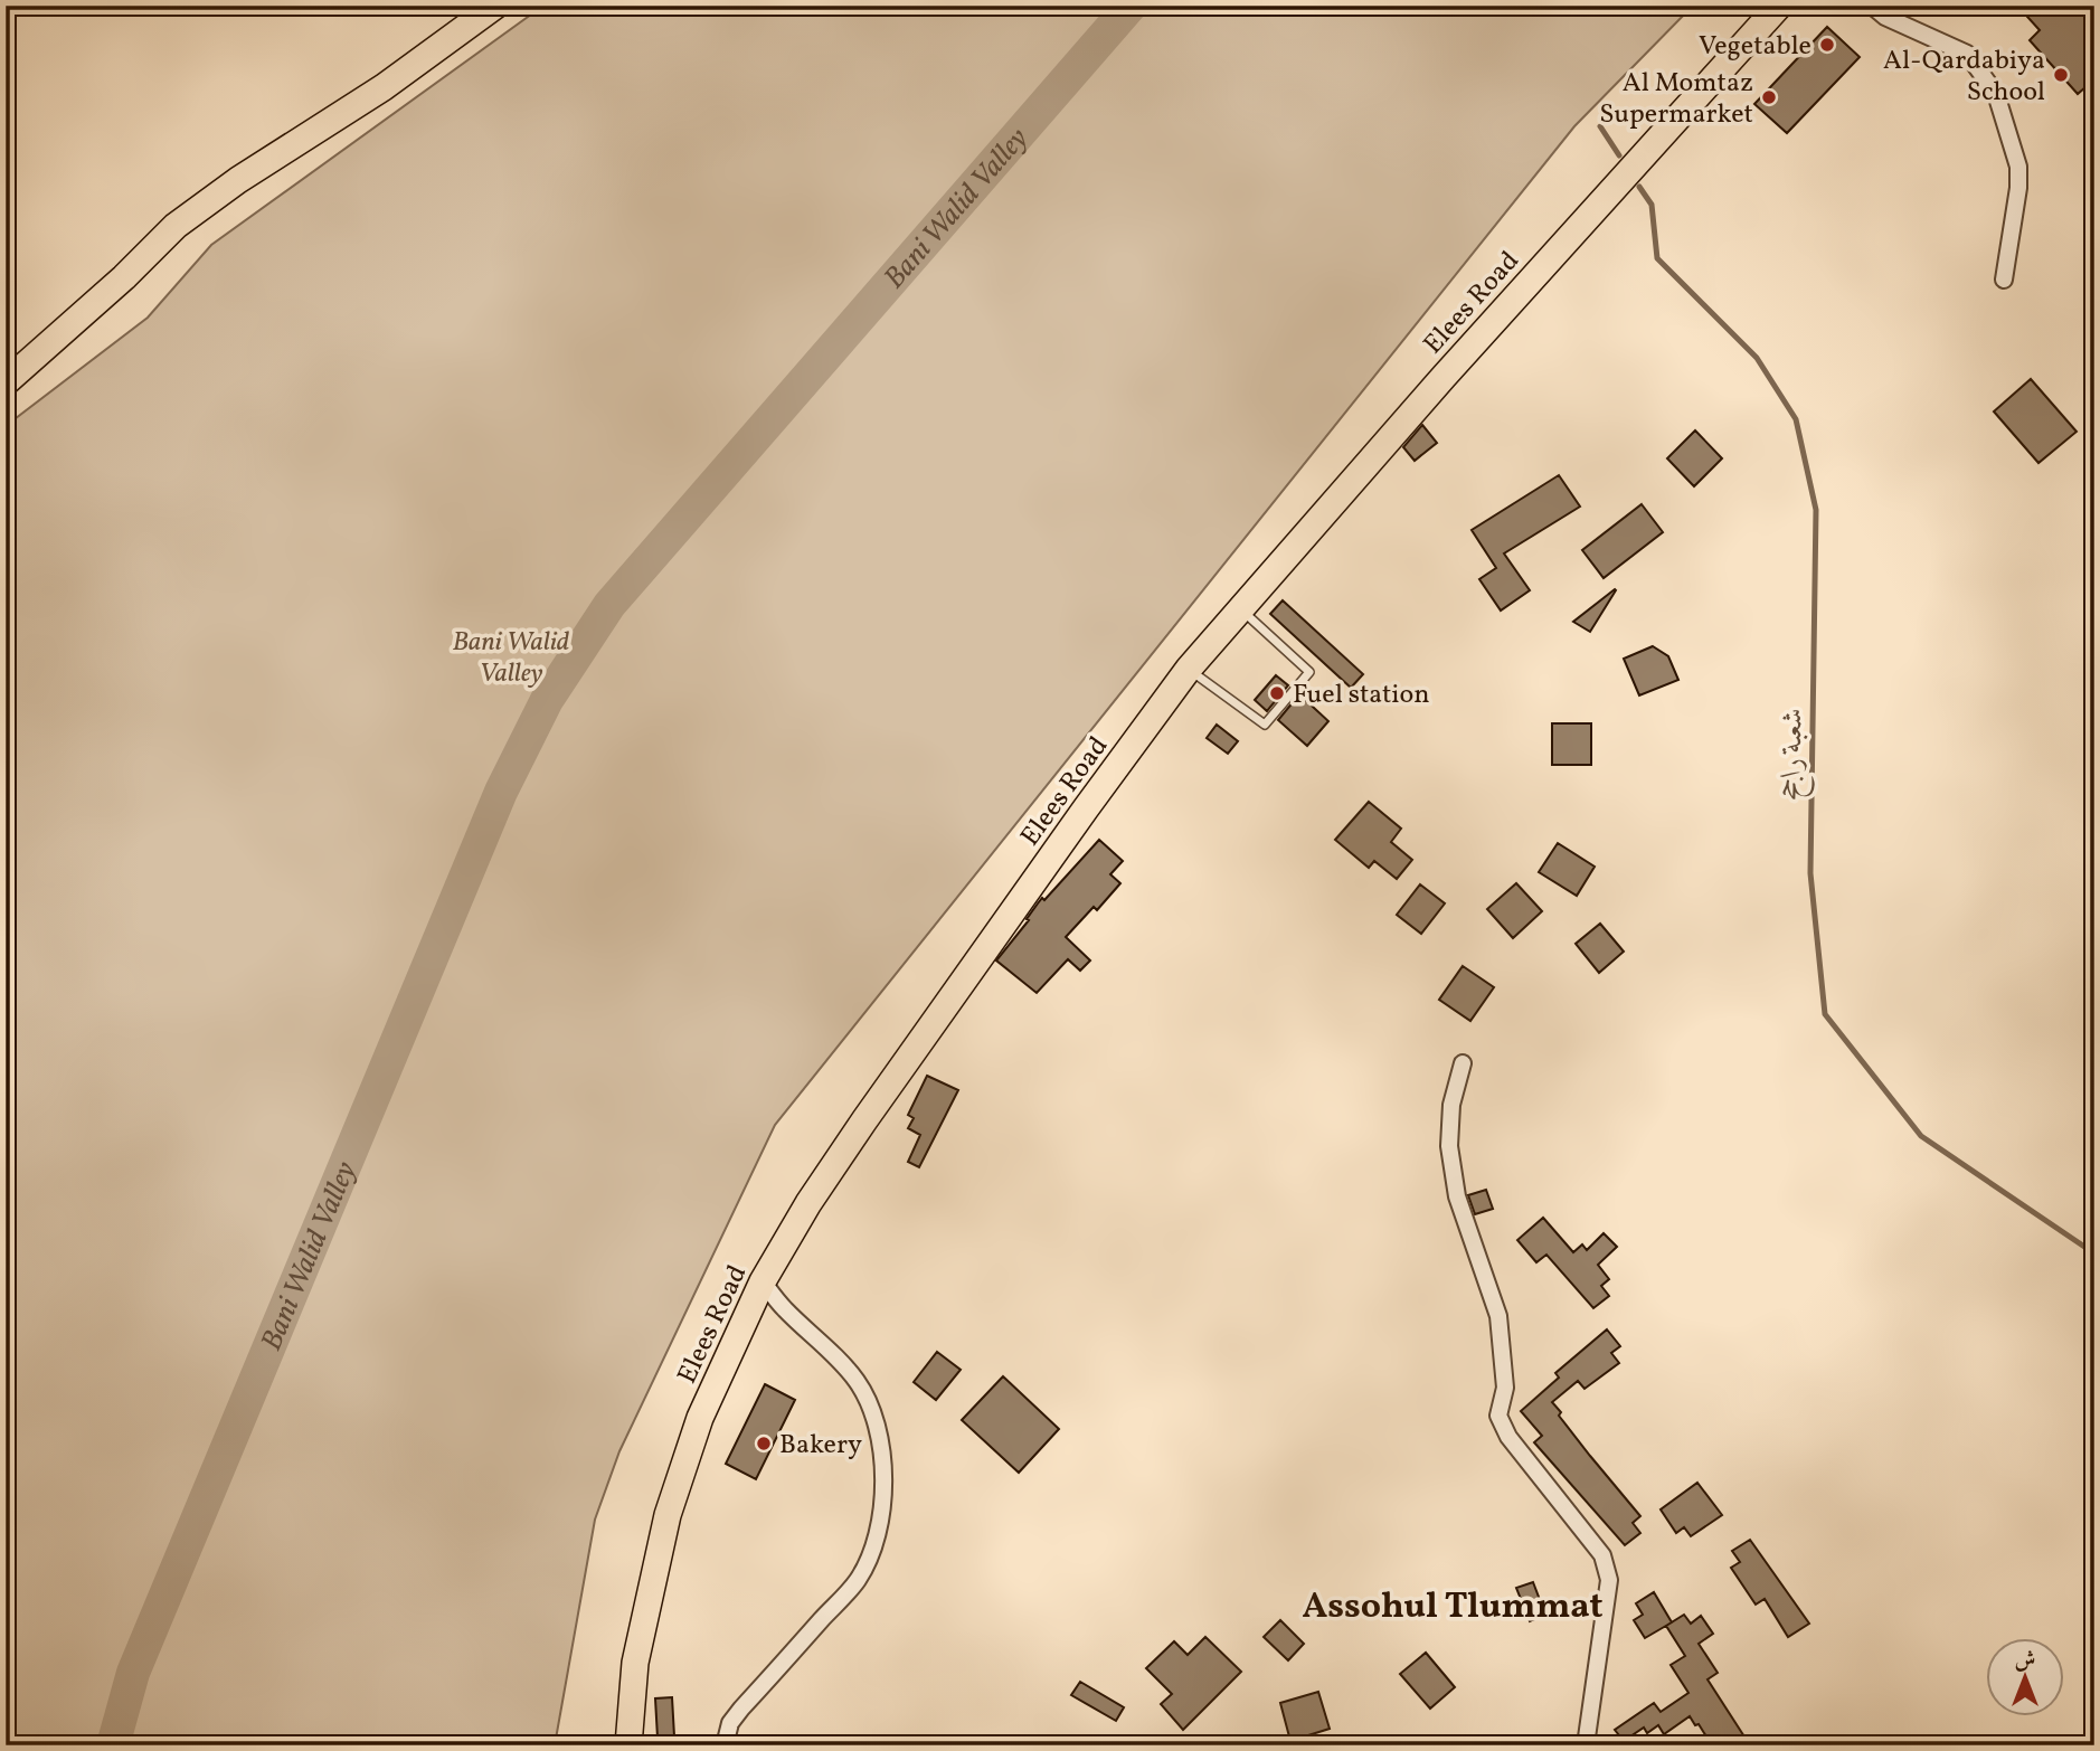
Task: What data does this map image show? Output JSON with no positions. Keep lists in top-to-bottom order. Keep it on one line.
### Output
{"streets":{"main road":["Elees Road"]},"districts":["Assohul Tlummat"],"water":["Bani Walid Valley","شعبة راجح"],"parks":["Bani Walid Valley"],"places":["Vegetable","Al-Qardabiya School","Al Momtaz Supermarket","Fuel station","Bakery"],"north":"top"}
